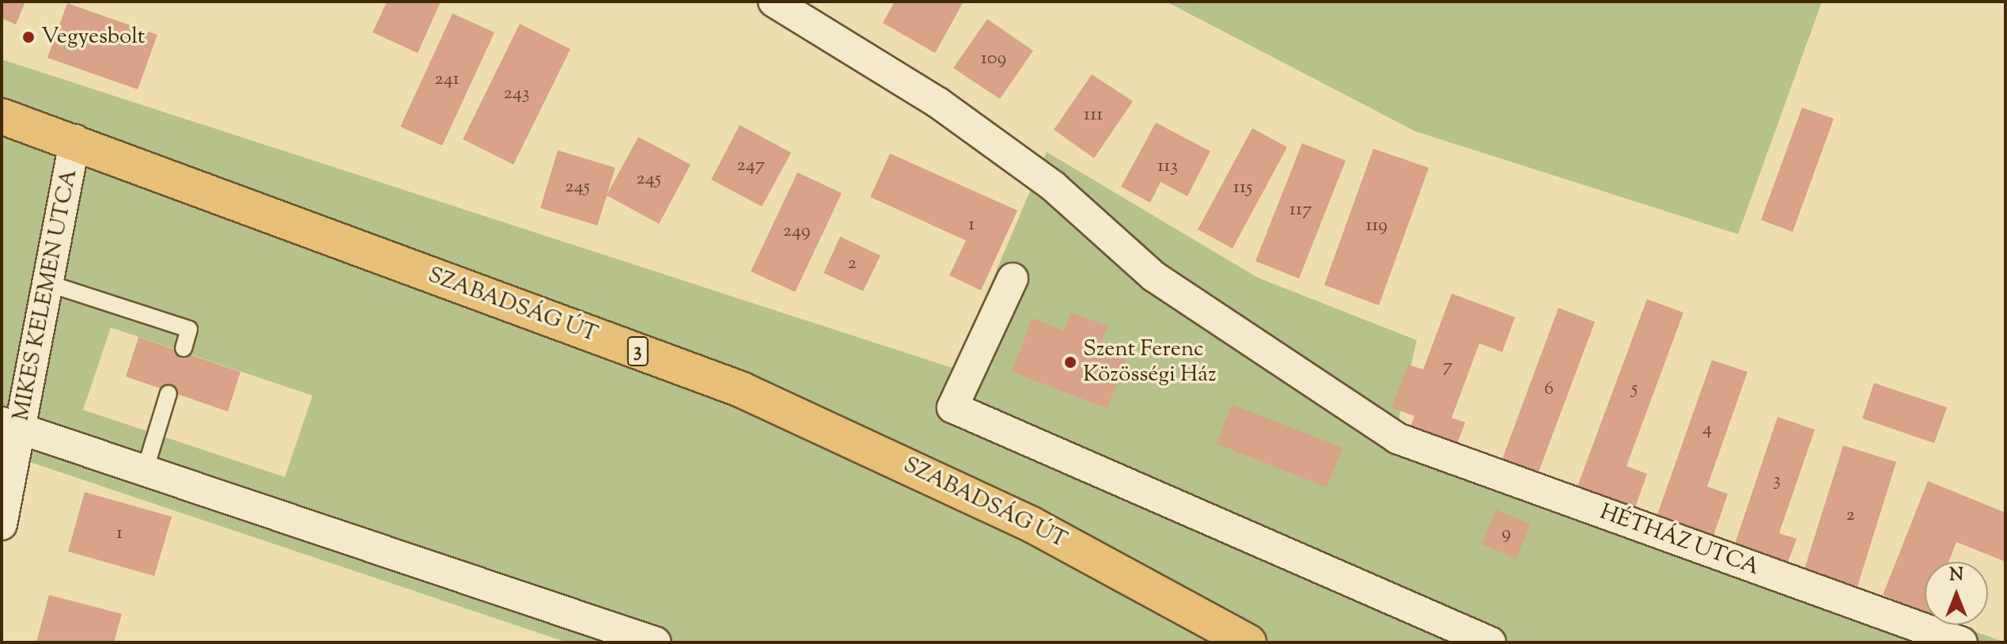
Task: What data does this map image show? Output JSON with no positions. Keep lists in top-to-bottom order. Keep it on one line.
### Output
{"streets":{"main road":["SZABADSÁG ÚT","3"],"street":["MIKES KELEMEN UTCA","HÉTHÁZ UTCA"]},"crossings":[["MIKES KELEMEN UTCA","SZABADSÁG ÚT"]],"places":["Vegyesbolt","Szent Ferenc Közösségi Ház"],"house_numbers":["109","241","243","111","247","113","245","245","115","117","1","119","249","2","7","5","6","4","3","2","1","9"],"north":"top"}
